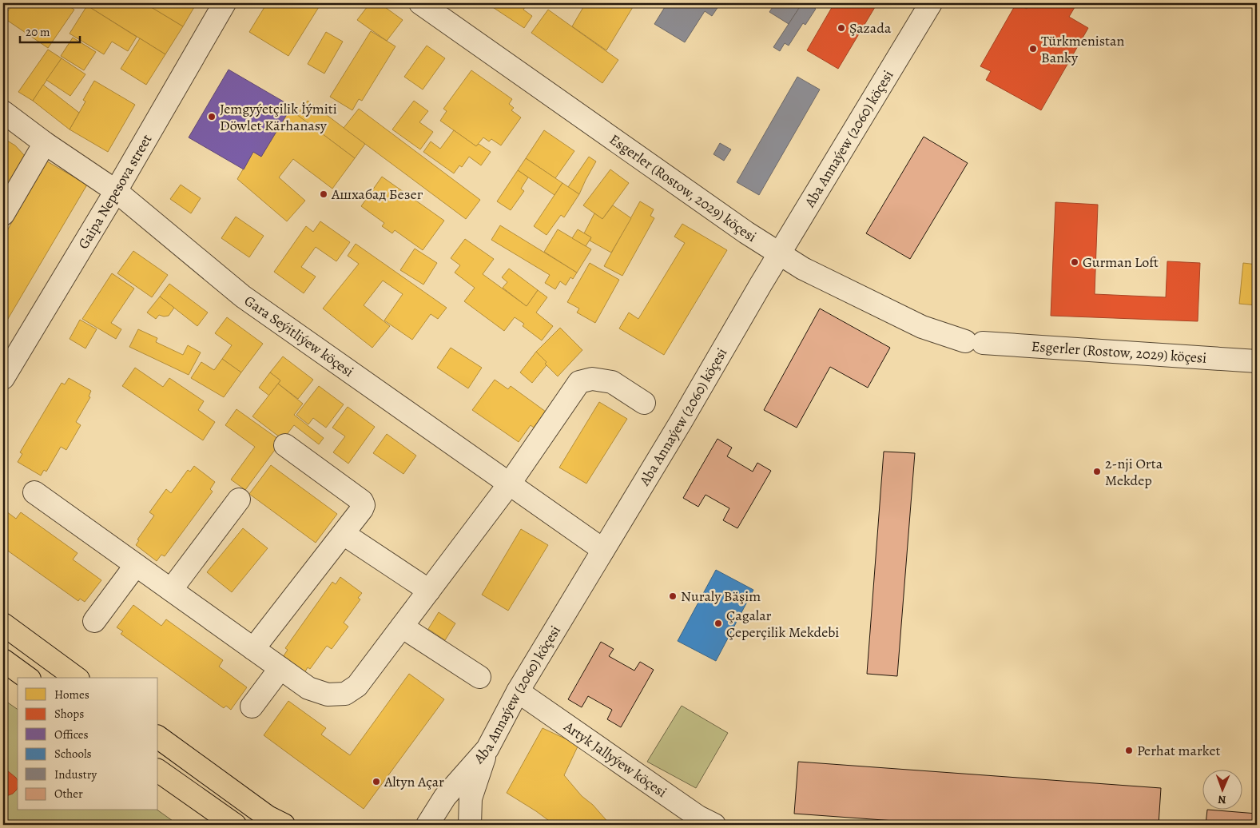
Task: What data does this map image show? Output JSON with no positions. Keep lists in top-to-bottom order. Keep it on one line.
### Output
{"streets":{"street":["Aba Annaýew (2060) köçesi","Esgerler (Rostow, 2029) köçesi","Gaipa Nepesova street","Gara Seýitliýew köçesi","Artyk Jallyýew köçesi"]},"crossings":[["Aba Annaýew (2060) köçesi","Esgerler (Rostow, 2029) köçesi"],["Aba Annaýew (2060) köçesi","Gara Seýitliýew köçesi"],["Aba Annaýew (2060) köçesi","Artyk Jallyýew köçesi"],["Gaipa Nepesova street","Gara Seýitliýew köçesi"]],"places":["Şazada","Türkmenistan Banky","Jemgyýetçilik İýmiti Döwlet Kärhanasy","Ашхабад Безег","Gurman Loft","2-nji Orta Mekdep","Nuraly Bäşim","Çagalar Çeperçilik Mekdebi","Perhat market","Altyn Açar"],"legend":["Homes","Shops","Offices","Schools","Industry","Other"],"scale_bar":"20 m","north":"bottom"}
